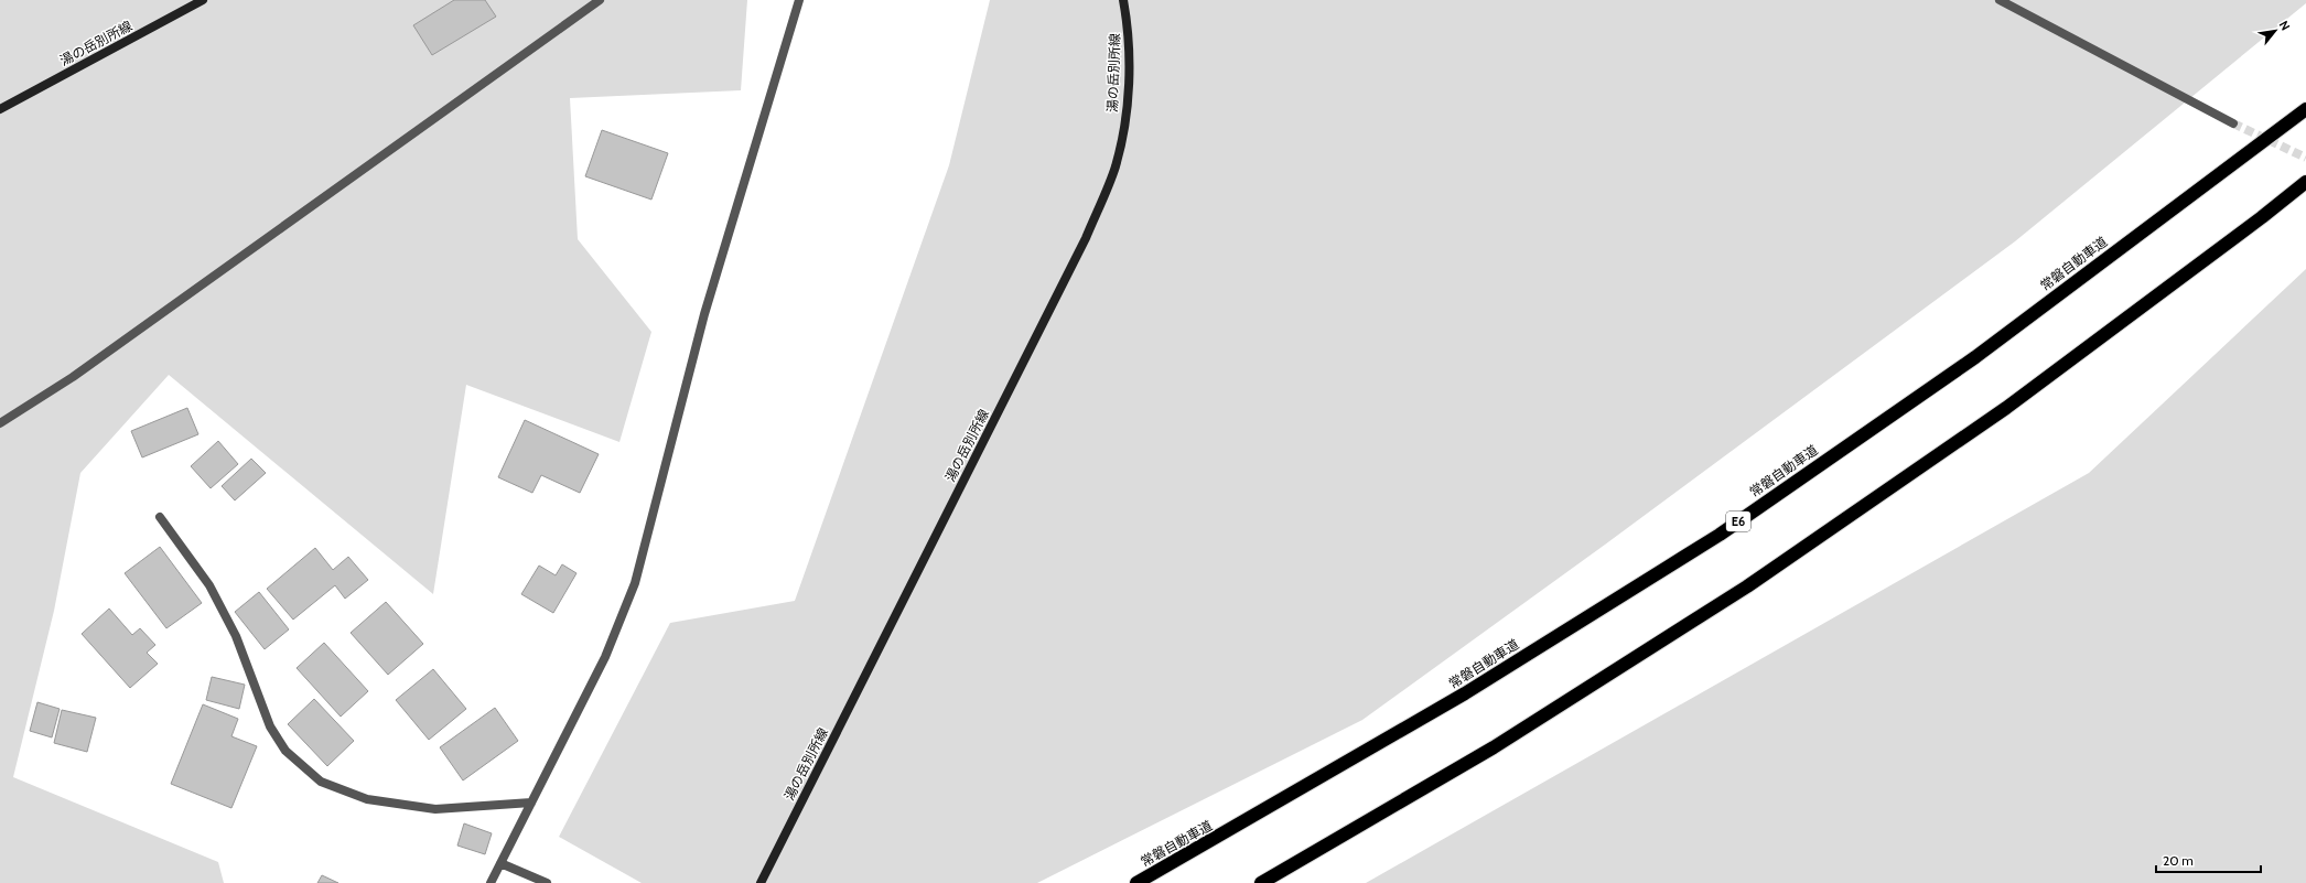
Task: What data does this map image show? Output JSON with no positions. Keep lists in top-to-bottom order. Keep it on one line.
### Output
{"streets":{"highway":["常磐自動車道","E6"],"main road":["湯の岳別所線"]},"scale_bar":"20 m","north":"top right"}
